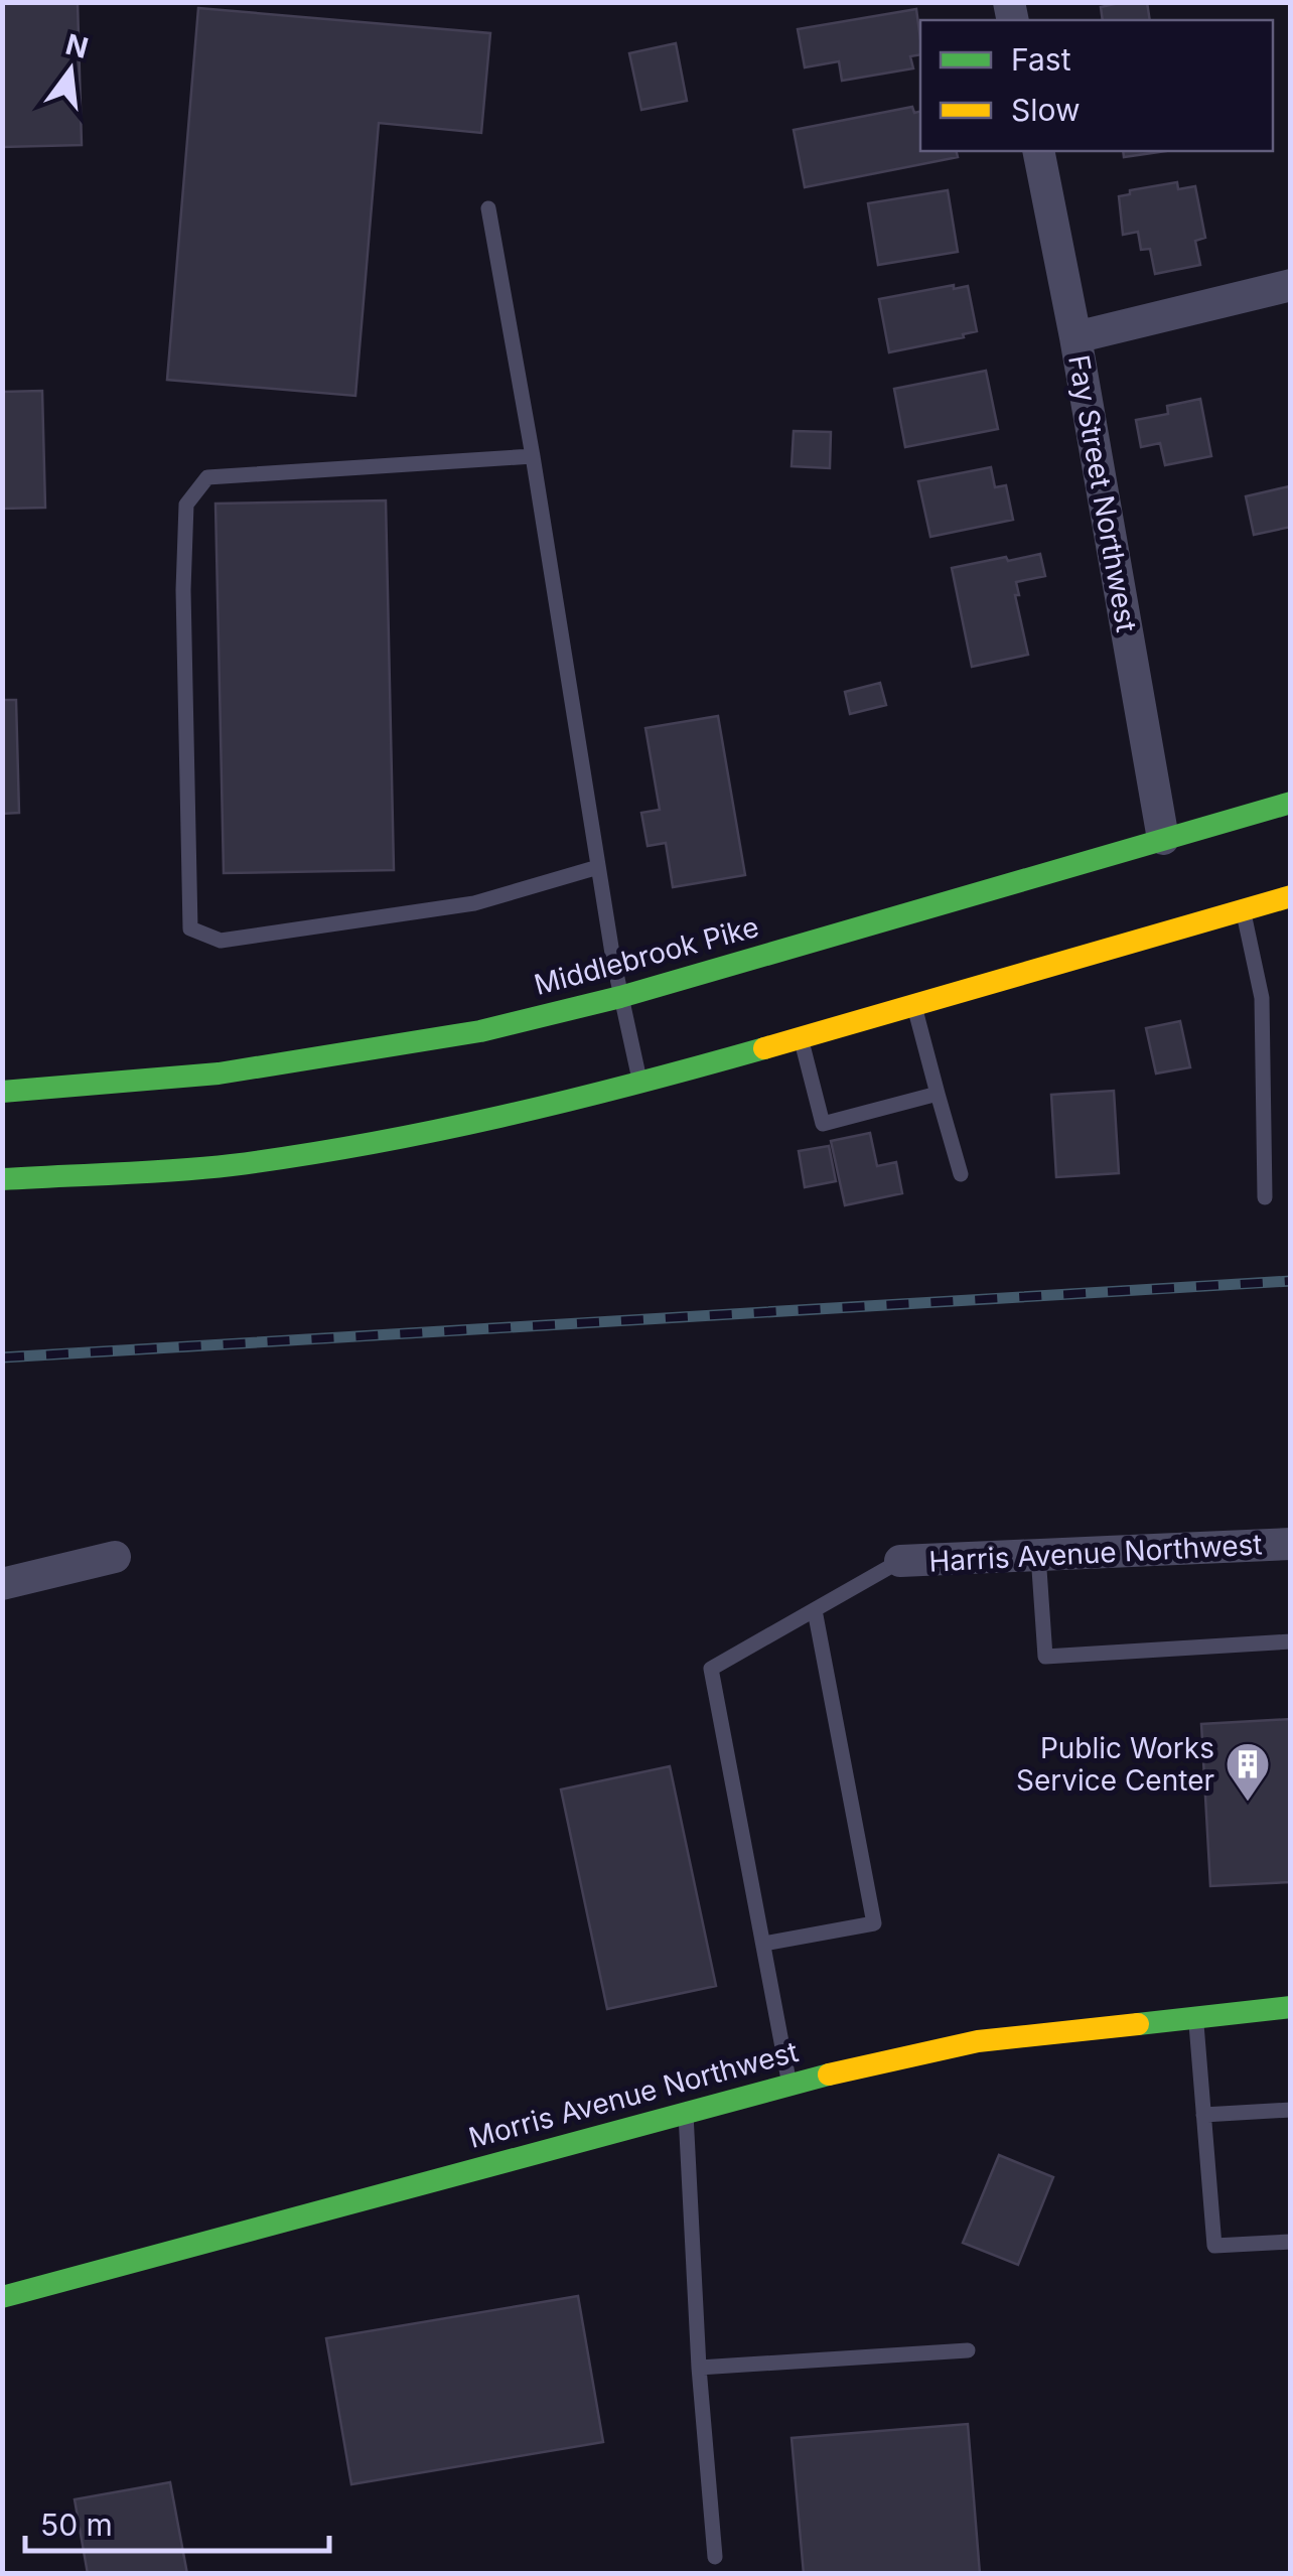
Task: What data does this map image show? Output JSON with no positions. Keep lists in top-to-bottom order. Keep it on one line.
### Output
{"streets":{"main road":["Middlebrook Pike","Morris Avenue Northwest"],"street":["Fay Street Northwest","Harris Avenue Northwest"]},"crossings":[["Fay Street Northwest","Middlebrook Pike"]],"places":{"building":["Public Works Service Center"]},"legend":["Fast","Slow"],"scale_bar":"50 m","north":"top"}
